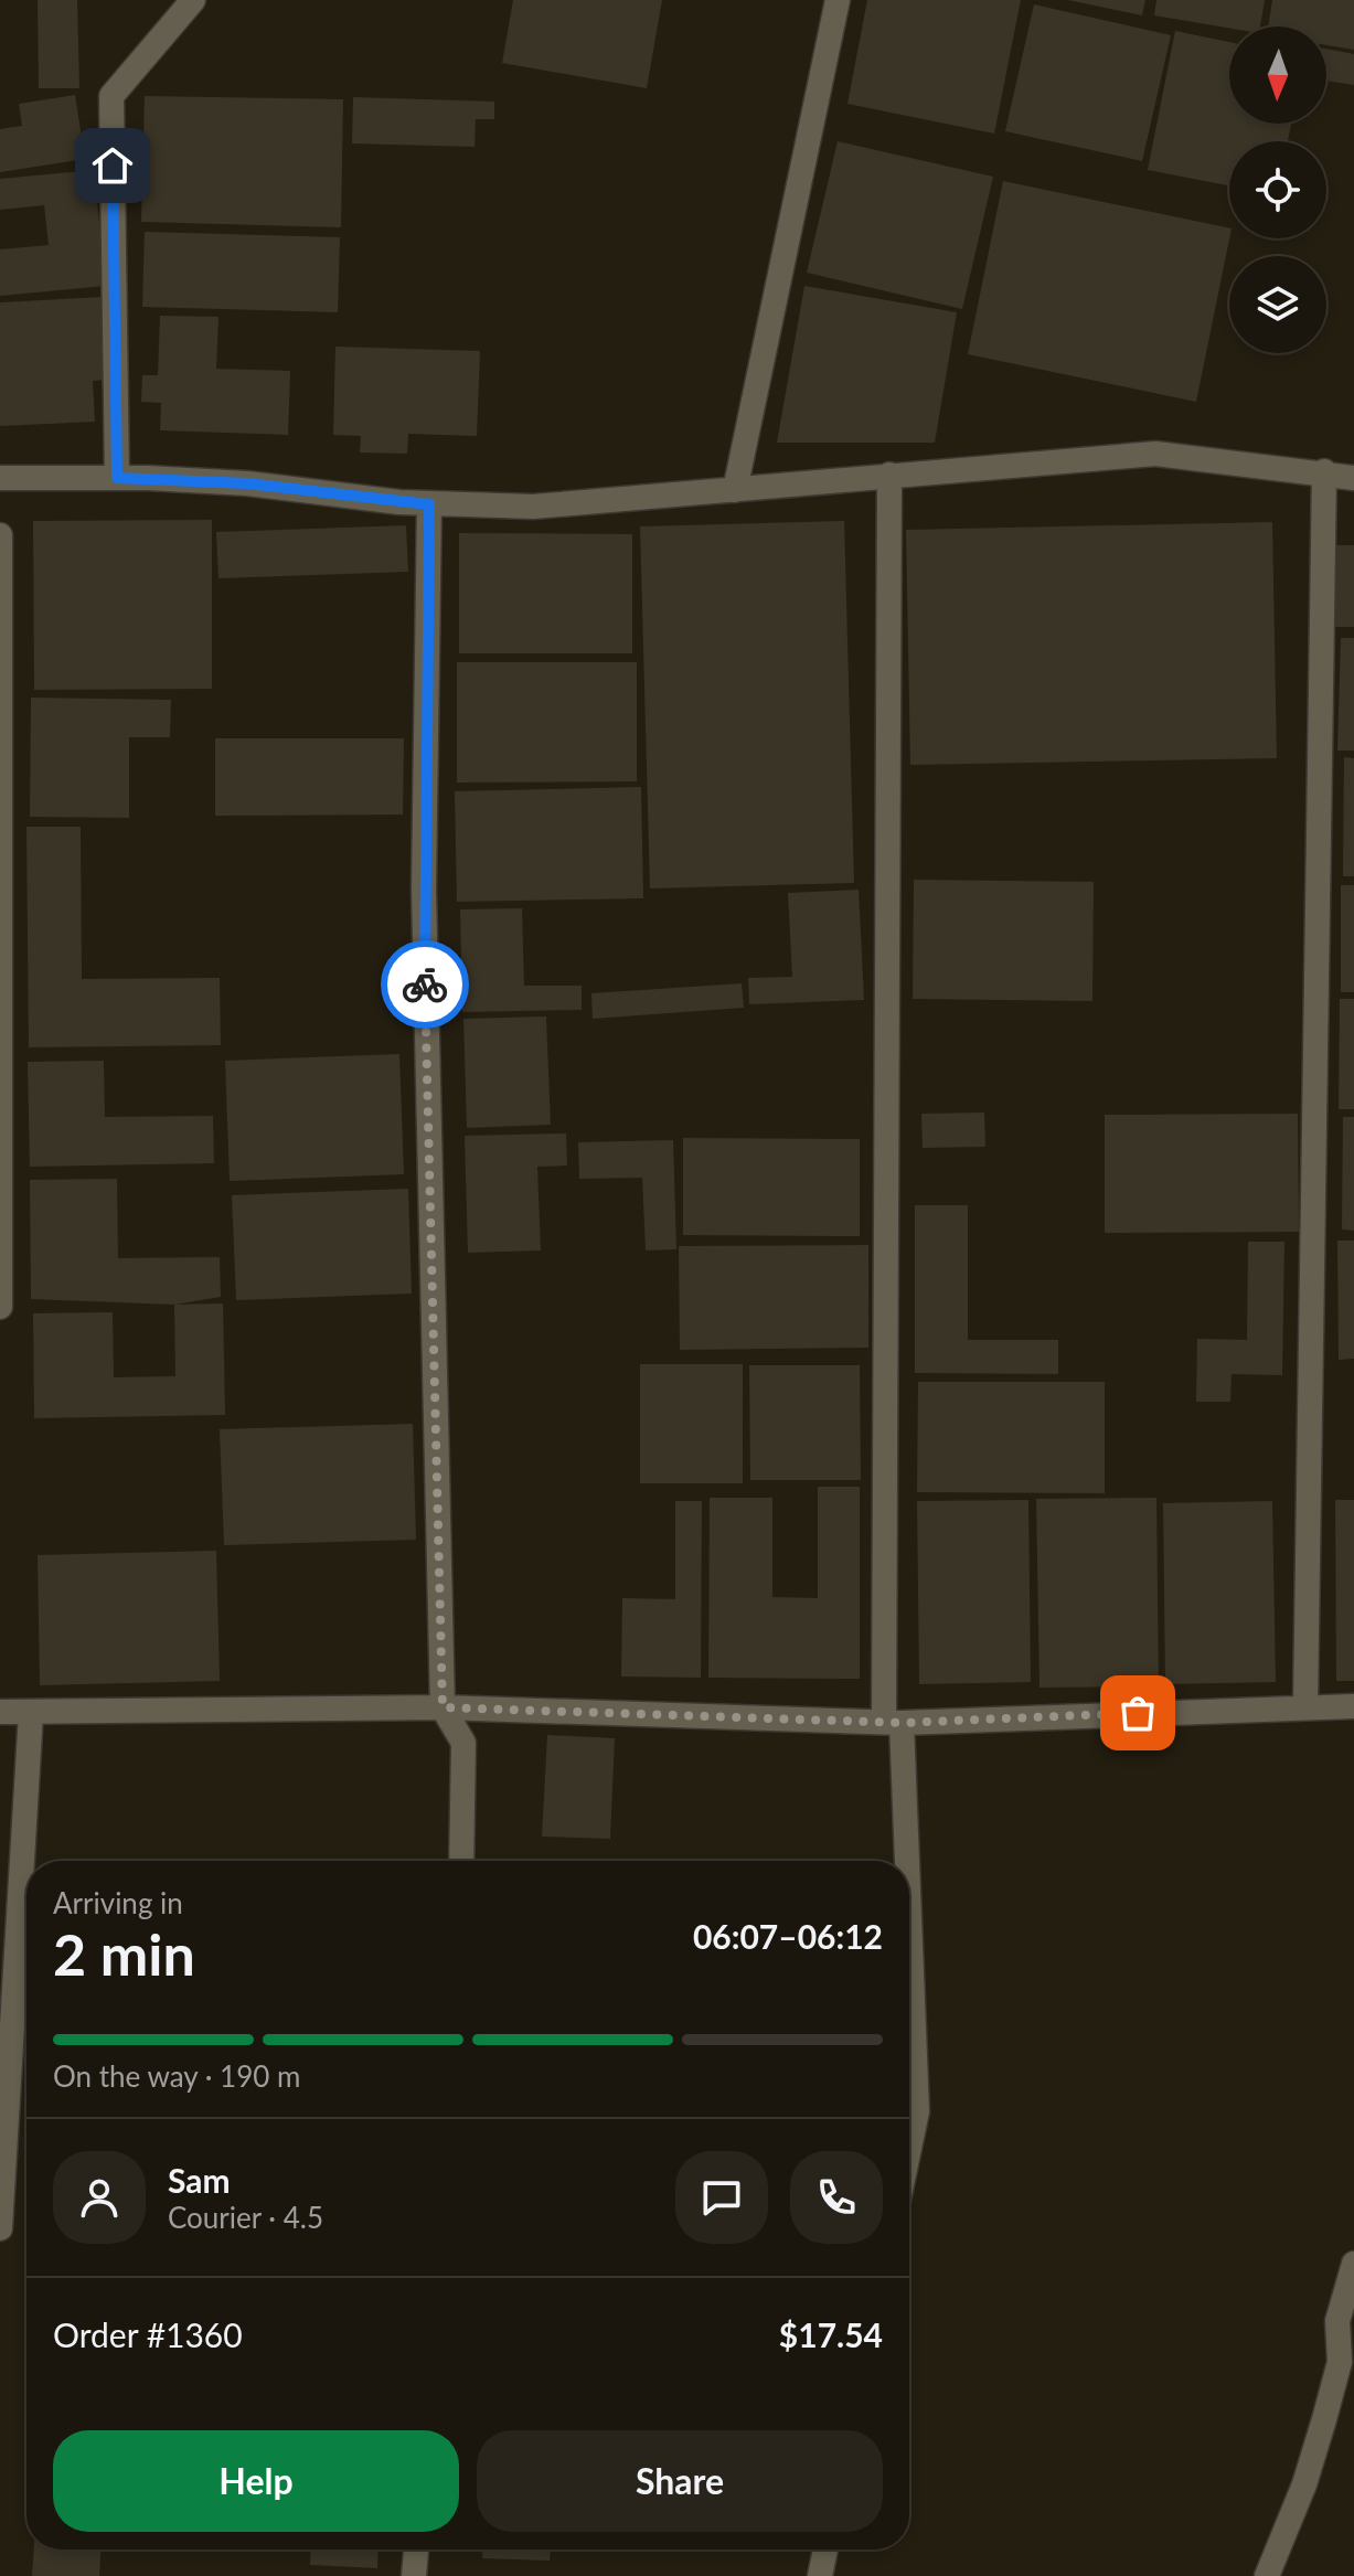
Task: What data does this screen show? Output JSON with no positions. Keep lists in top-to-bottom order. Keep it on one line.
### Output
{"north":"bottom","page":{"heading":["2 min","Arriving in","06:07–06:12"],"panel":["Sam","Courier · 4.5","Order #1360","$17.54"],"bar":"On the way · 190 m","buttons":["Help","Share"]}}
